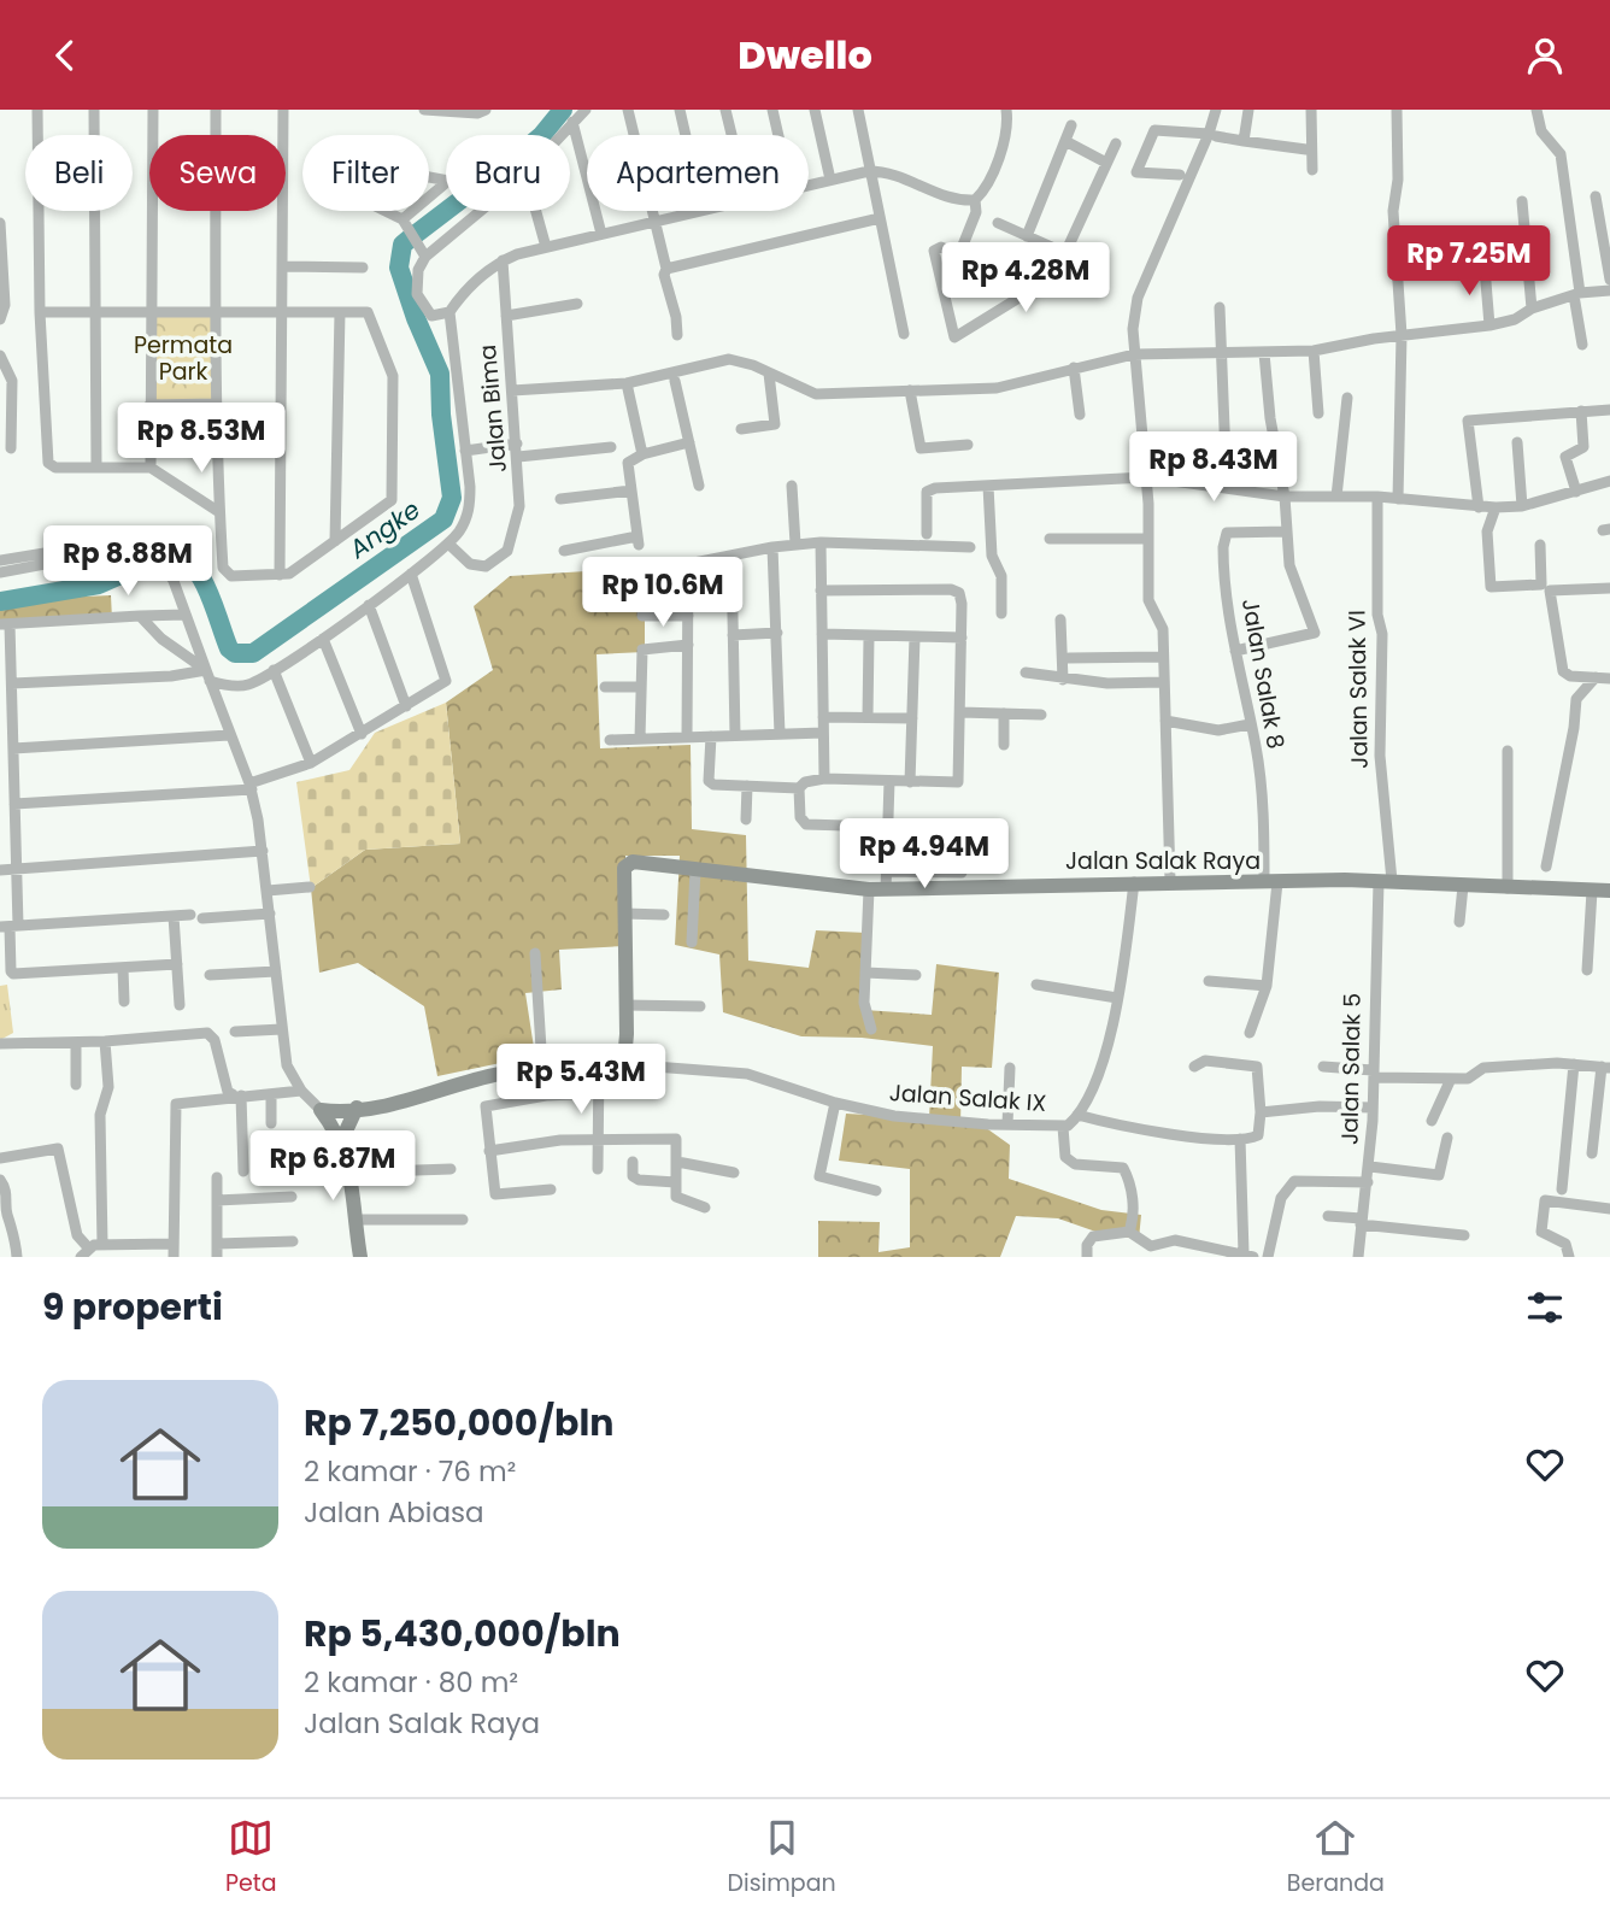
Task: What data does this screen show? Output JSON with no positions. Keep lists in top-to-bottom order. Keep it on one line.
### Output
{"streets":{"street":["Jalan Bima","Jalan Salak 8","Jalan Salak VI","Jalan Salak Raya","Jalan Salak 5","Jalan Salak IX"]},"crossings":[["Jalan Salak 8","Jalan Salak Raya"],["Jalan Salak VI","Jalan Salak Raya"],["Jalan Salak VI","Jalan Salak 5"],["Jalan Salak Raya","Jalan Salak 5"],["Jalan Salak Raya","Jalan Salak IX"]],"water":["Angke"],"parks":["Permata Park"],"page":{"header":"Dwello","chip":["Beli","Sewa","Filter","Baru","Apartemen"],"price":["Rp 7.25M","Rp 4.28M","Rp 8.53M","Rp 8.43M","Rp 8.88M","Rp 10.6M","Rp 4.94M","Rp 5.43M","Rp 6.87M"],"heading":"9 properti","list":[{"name":"Rp 7,250,000/bln","note":"2 kamar · 76 m² · Jalan Abiasa"},{"name":"Rp 5,430,000/bln","note":"2 kamar · 80 m² · Jalan Salak Raya"}],"tabs":["Peta","Disimpan","Beranda"]}}
